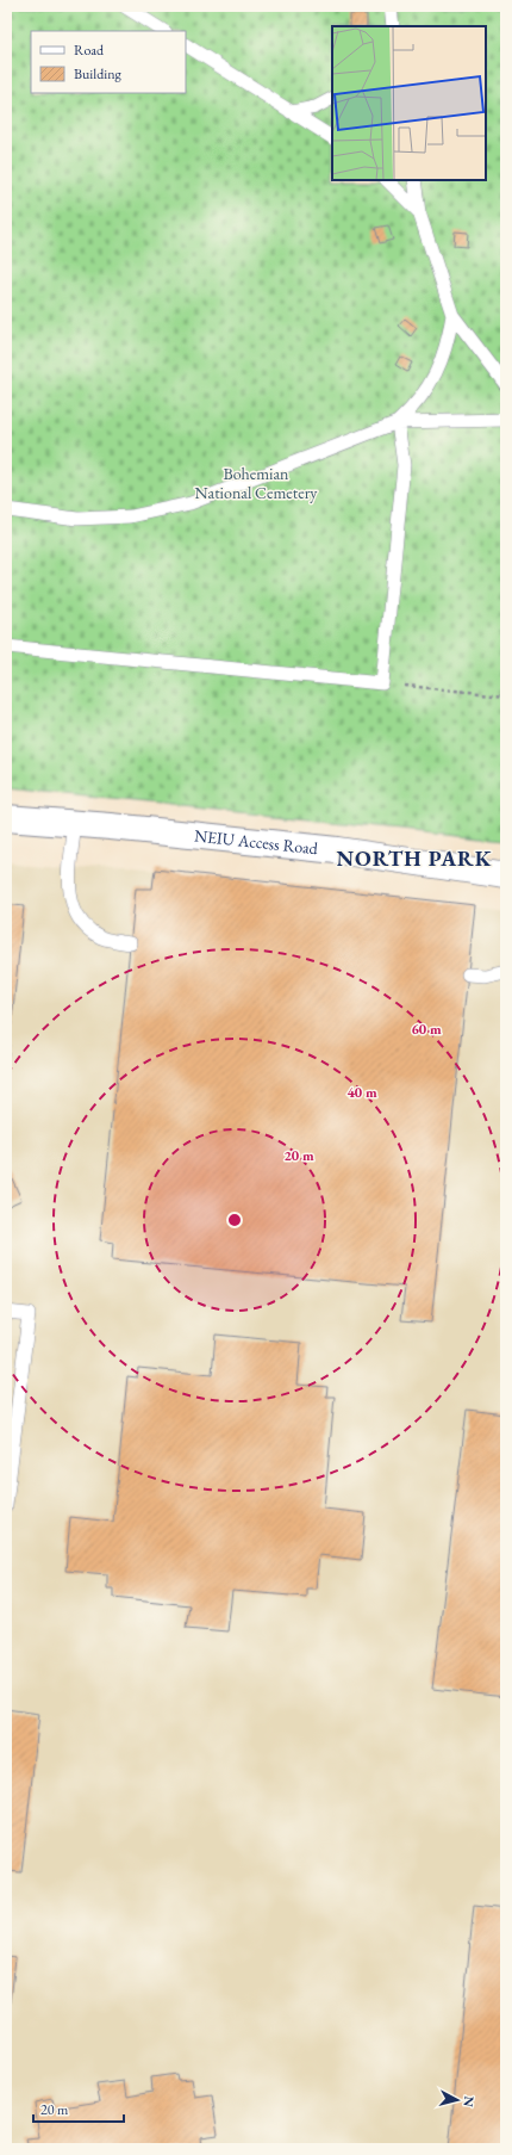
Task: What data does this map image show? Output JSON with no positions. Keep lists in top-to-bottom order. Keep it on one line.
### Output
{"streets":{"street":["NEIU Access Road"]},"districts":["NORTH PARK"],"parks":["Bohemian National Cemetery"],"legend":["Road","Building"],"scale_bar":"20 m","north":"right","rings":["60 m","40 m","20 m"]}
